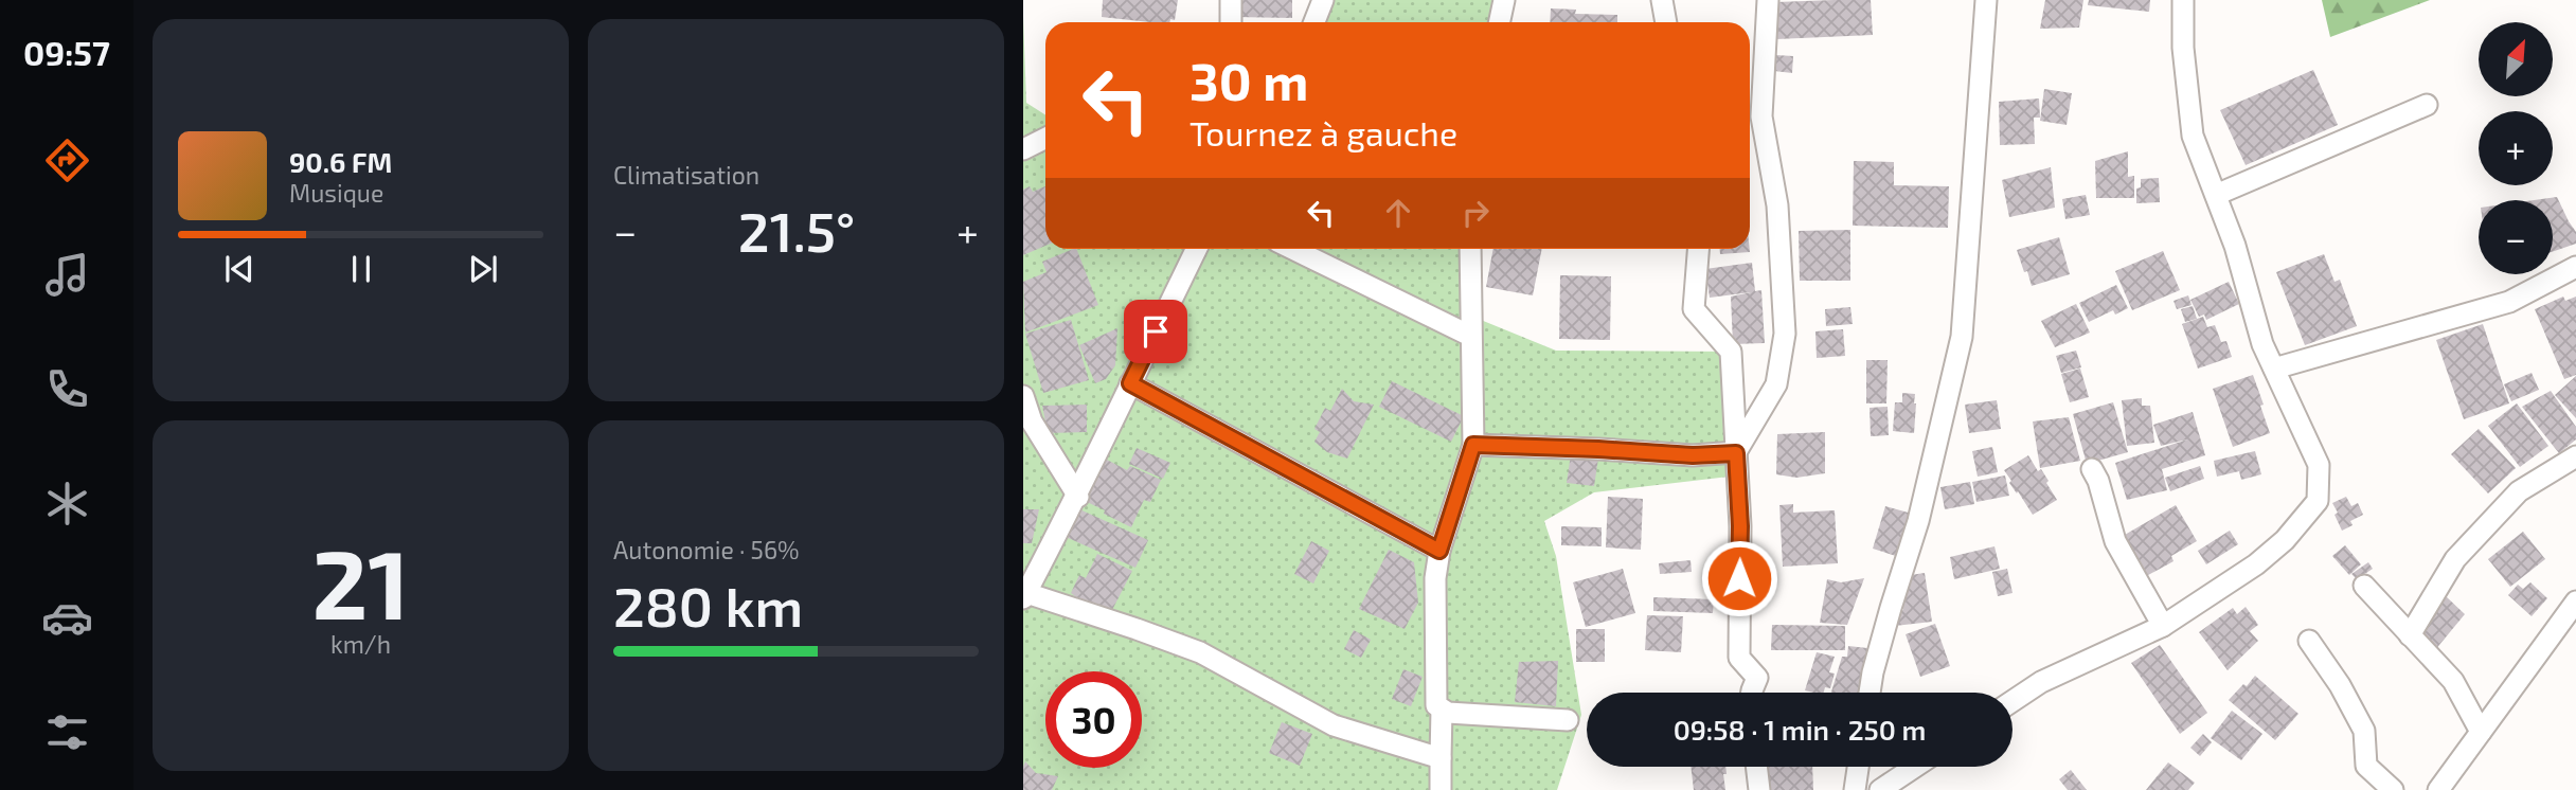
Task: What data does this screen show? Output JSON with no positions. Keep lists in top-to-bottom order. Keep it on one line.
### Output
{"north":"top right","page":{"tabs":"09:57","tile":["Climatisation",["21","km/h"],["Autonomie · 56%","280 km"]],"map_buttons":["+","−"],"turn":["30 m","Tournez à gauche"],"song":["90.6 FM","Musique"],"heat":["−","21.5°","+"],"limit":"30","trip":"09:58 · 1 min · 250 m"}}
